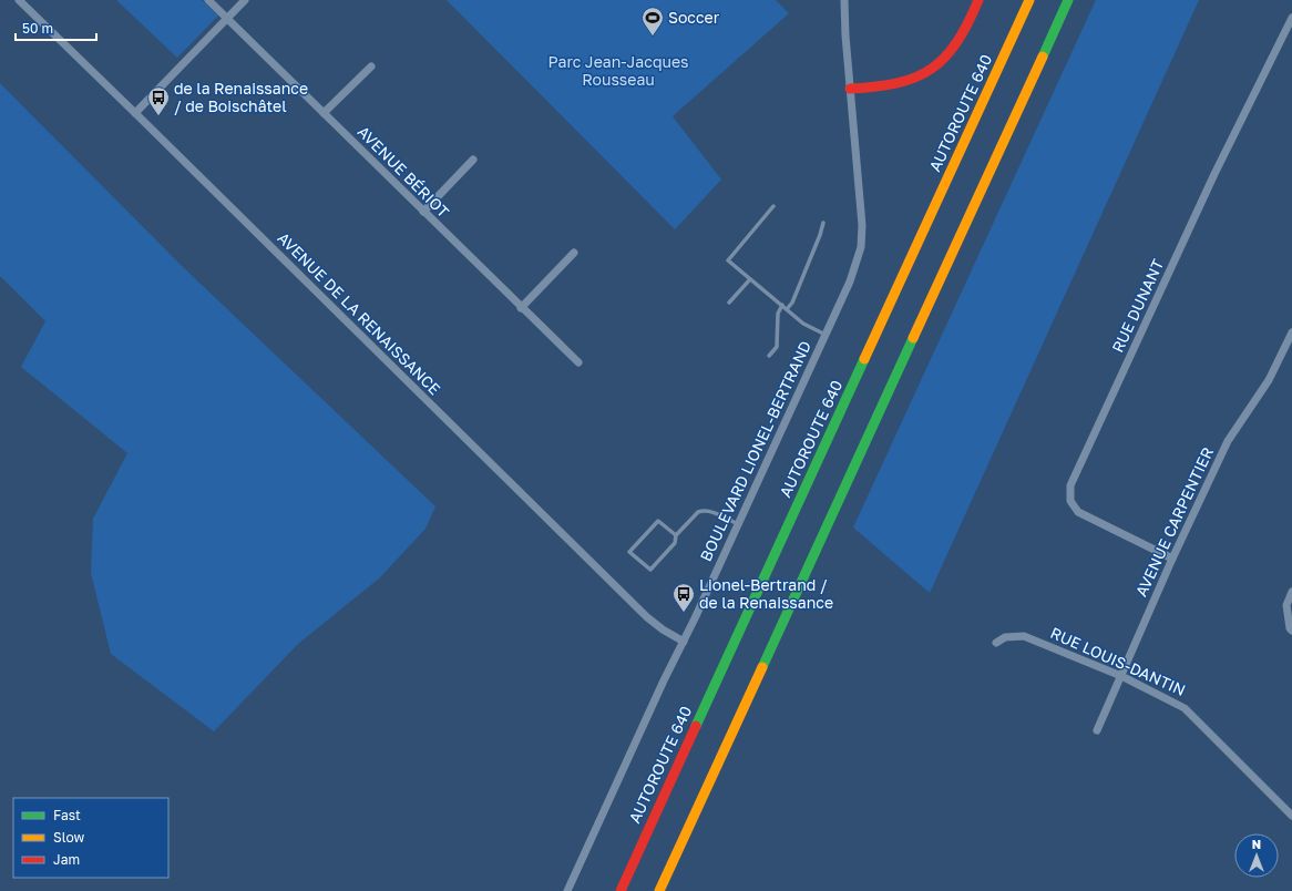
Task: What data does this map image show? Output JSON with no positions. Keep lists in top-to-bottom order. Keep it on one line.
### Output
{"streets":{"highway":["AUTOROUTE 640"],"street":["AVENUE BÉRIOT","RUE DUNANT","AVENUE DE LA RENAISSANCE","BOULEVARD LIONEL-BERTRAND","AVENUE CARPENTIER","RUE LOUIS-DANTIN"]},"crossings":[["RUE DUNANT","AVENUE CARPENTIER"],["AVENUE DE LA RENAISSANCE","BOULEVARD LIONEL-BERTRAND"],["AVENUE CARPENTIER","RUE LOUIS-DANTIN"]],"parks":["Parc Jean-Jacques Rousseau"],"places":{"sports":["Soccer"],"bus stop":["de la Renaissance / de Boischâtel","Lionel-Bertrand / de la Renaissance"]},"legend":["Fast","Slow","Jam"],"scale_bar":"50 m","north":"top"}
